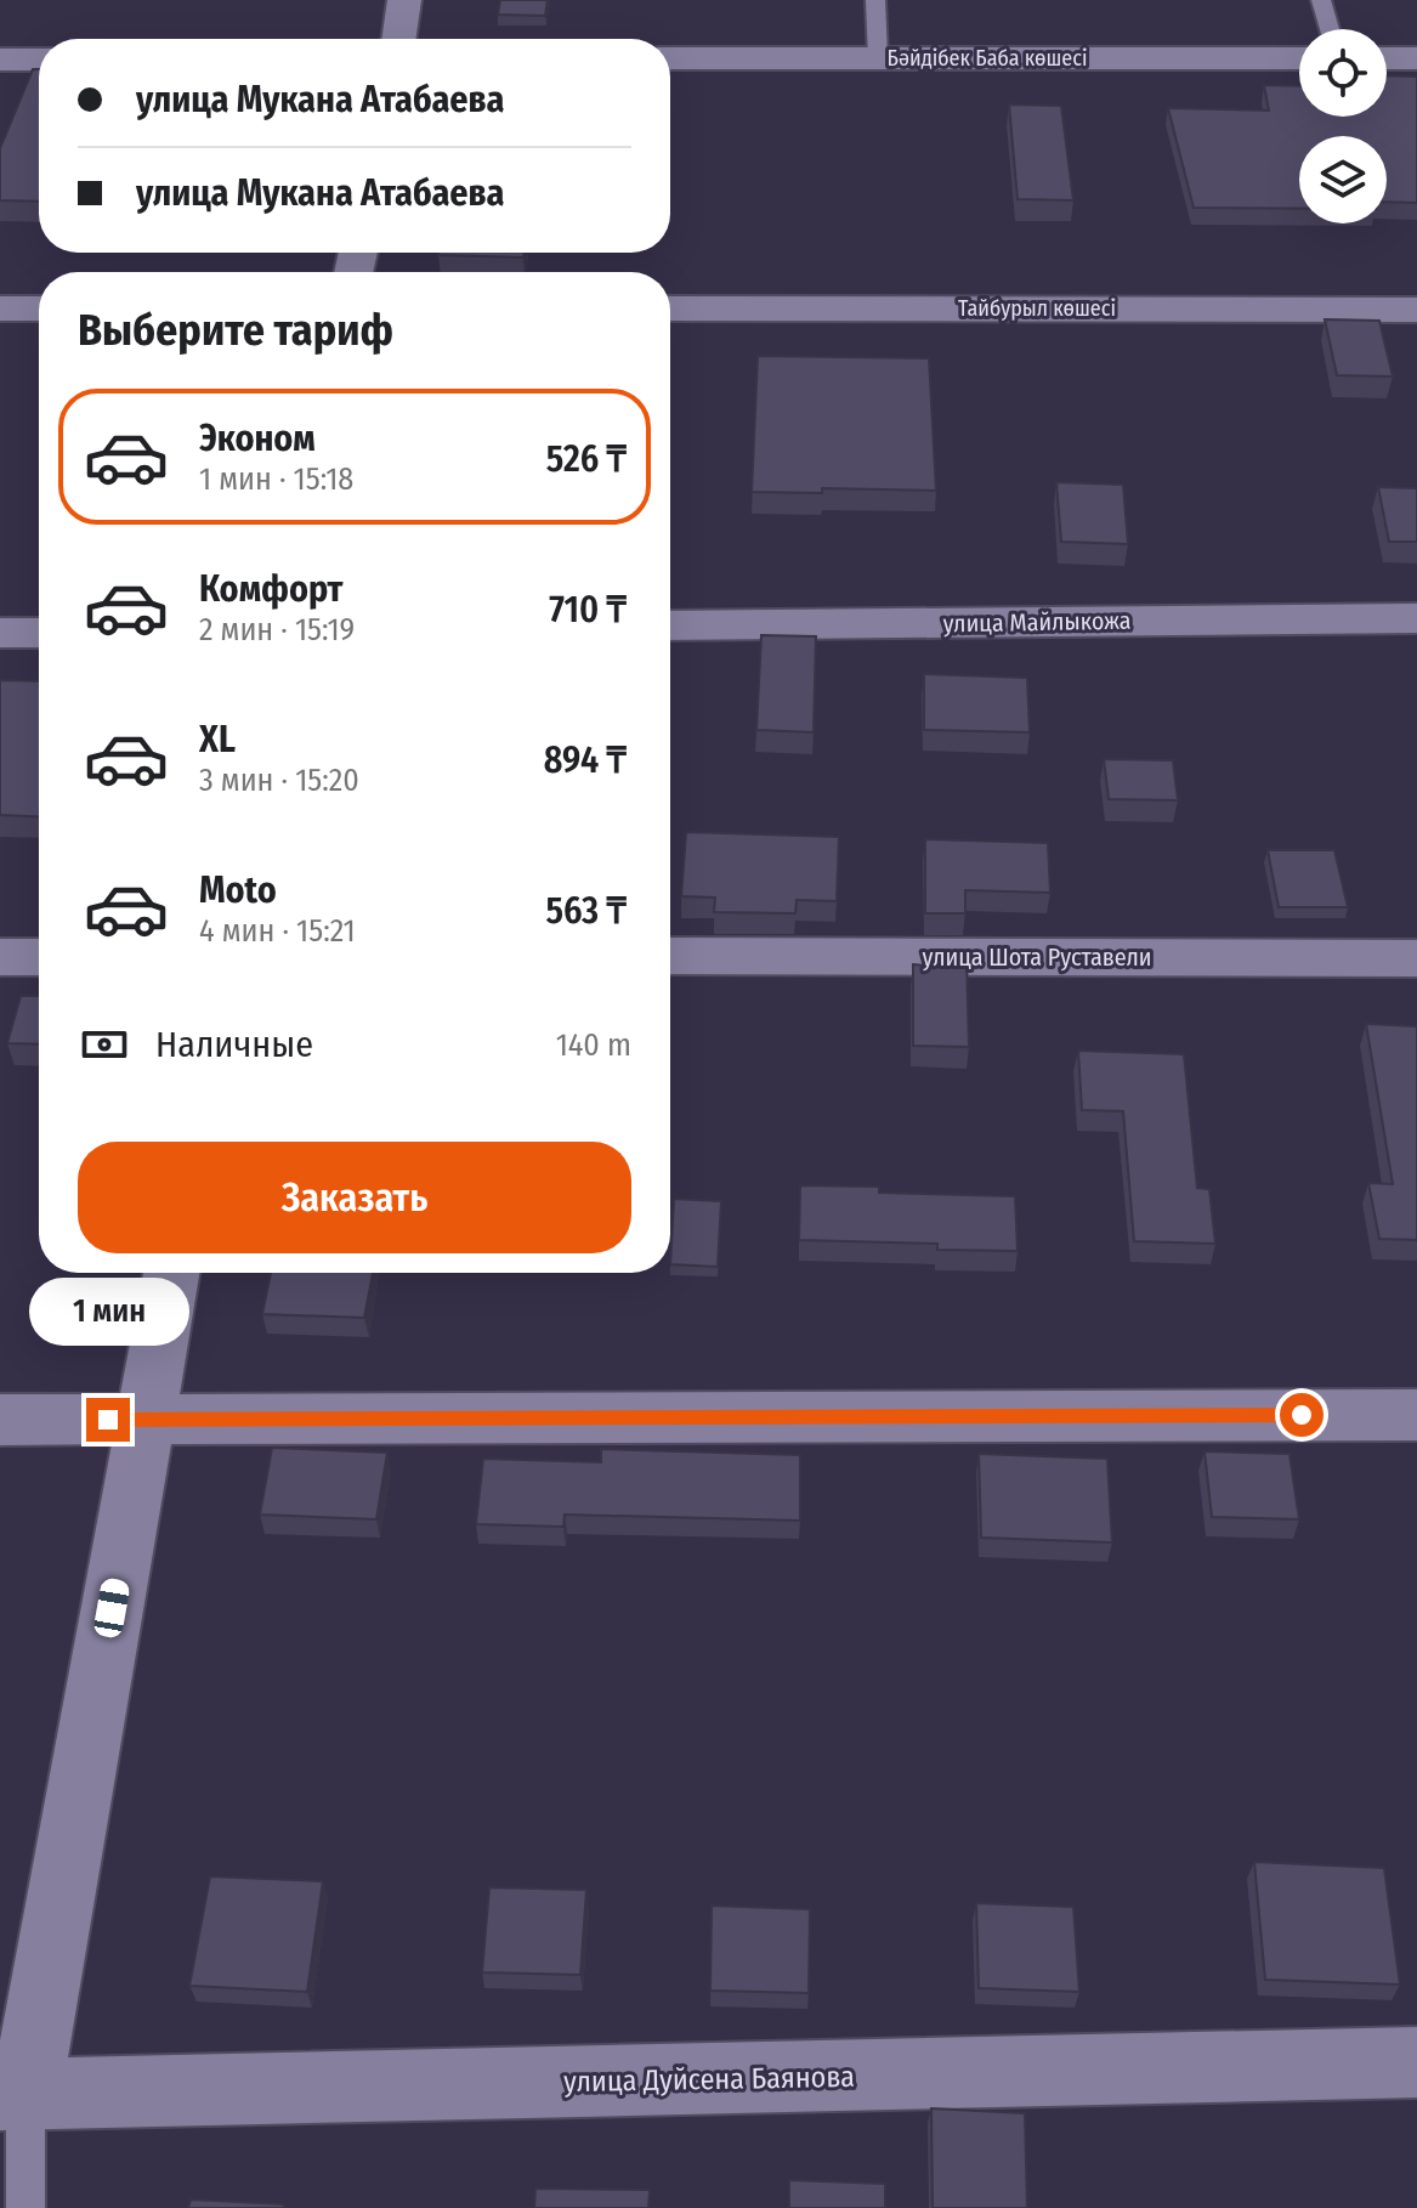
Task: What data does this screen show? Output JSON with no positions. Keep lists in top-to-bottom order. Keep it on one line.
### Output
{"streets":{"street":["Бәйдібек Баба көшесі","Тайбурыл көшесі","улица Майлыкожа","улица Шота Руставели","улица Дуйсена Баянова"]},"page":{"banner":["улица Мукана Атабаева","улица Мукана Атабаева"],"heading":"Выберите тариф","list":[{"name":"Эконом","note":"1 мин · 15:18","value":"526 ₸"},{"name":"Комфорт","note":"2 мин · 15:19","value":"710 ₸"},{"name":"XL","note":"3 мин · 15:20","value":"894 ₸"},{"name":"Moto","note":"4 мин · 15:21","value":"563 ₸"}],"pay":["Наличные","140 m"],"buttons":"Заказать","bubble":"1 мин"}}
